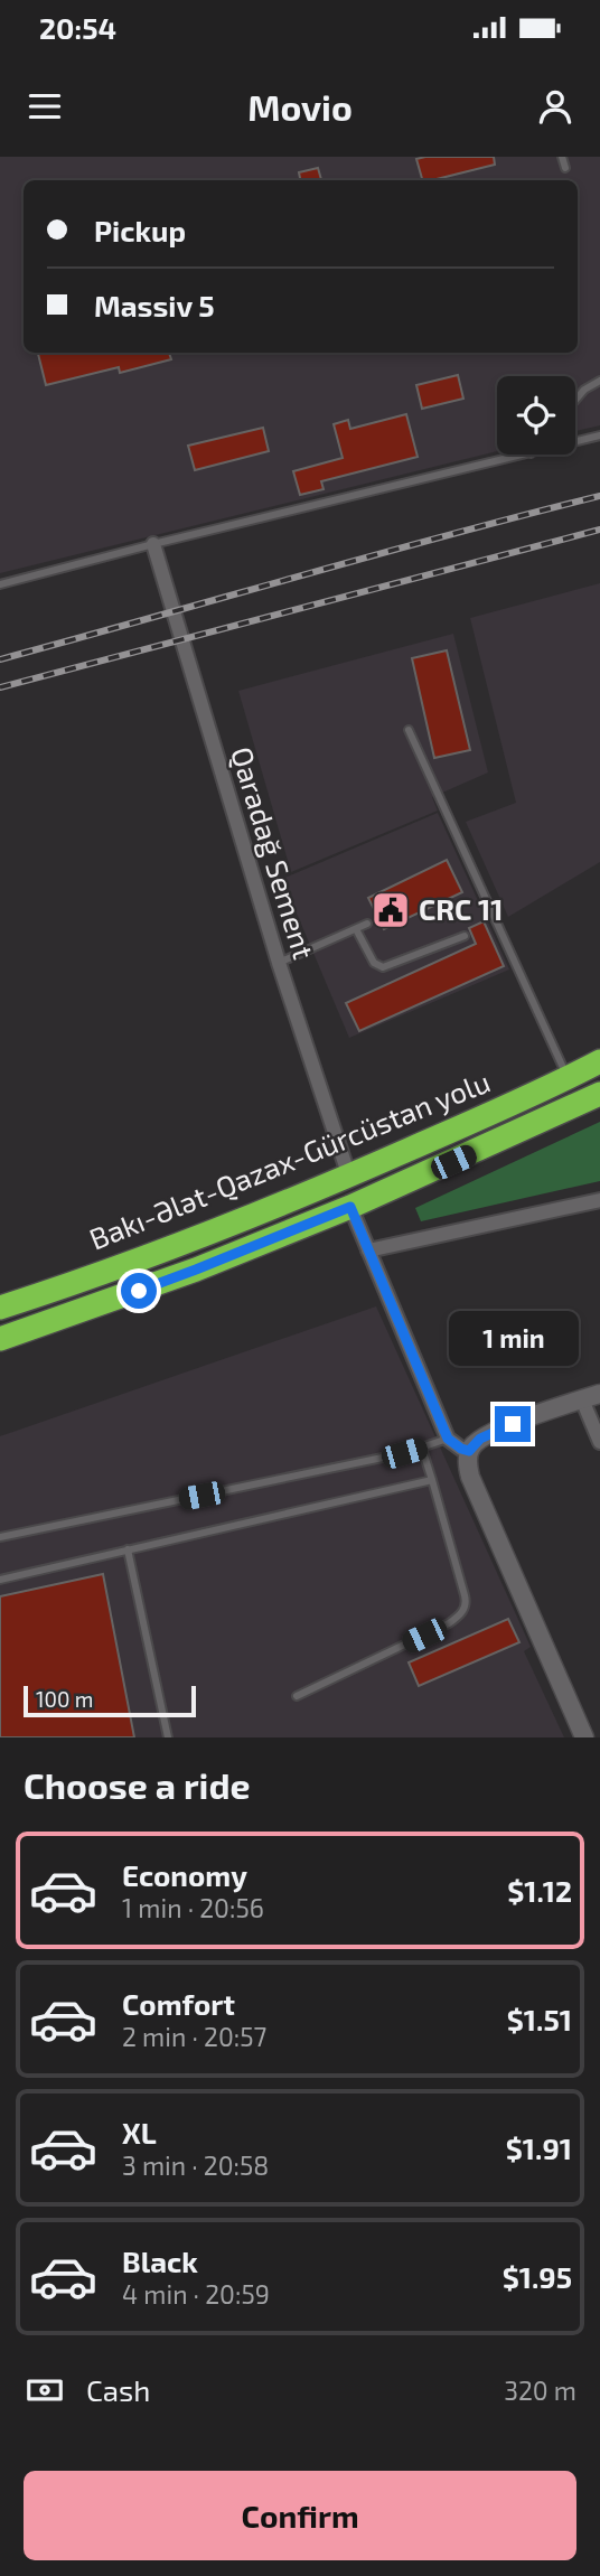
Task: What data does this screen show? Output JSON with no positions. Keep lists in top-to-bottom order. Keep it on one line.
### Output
{"streets":{"highway":["Bakı-Ələt-Qazax-Gürcüstan yolu"],"street":["Qaradağ Sement"]},"crossings":[["Qaradağ Sement","Bakı-Ələt-Qazax-Gürcüstan yolu"]],"places":{"public building":["CRC 11"]},"scale_bar":"100 m","page":{"status":"20:54","header":"Movio","banner":["Pickup","Massiv 5"],"bubble":"1 min","scale":"100 m","heading":"Choose a ride","list":[{"name":"Economy","note":"1 min · 20:56","value":"$1.12"},{"name":"Comfort","note":"2 min · 20:57","value":"$1.51"},{"name":"XL","note":"3 min · 20:58","value":"$1.91"},{"name":"Black","note":"4 min · 20:59","value":"$1.95"}],"pay":["Cash","320 m"],"buttons":"Confirm"}}
